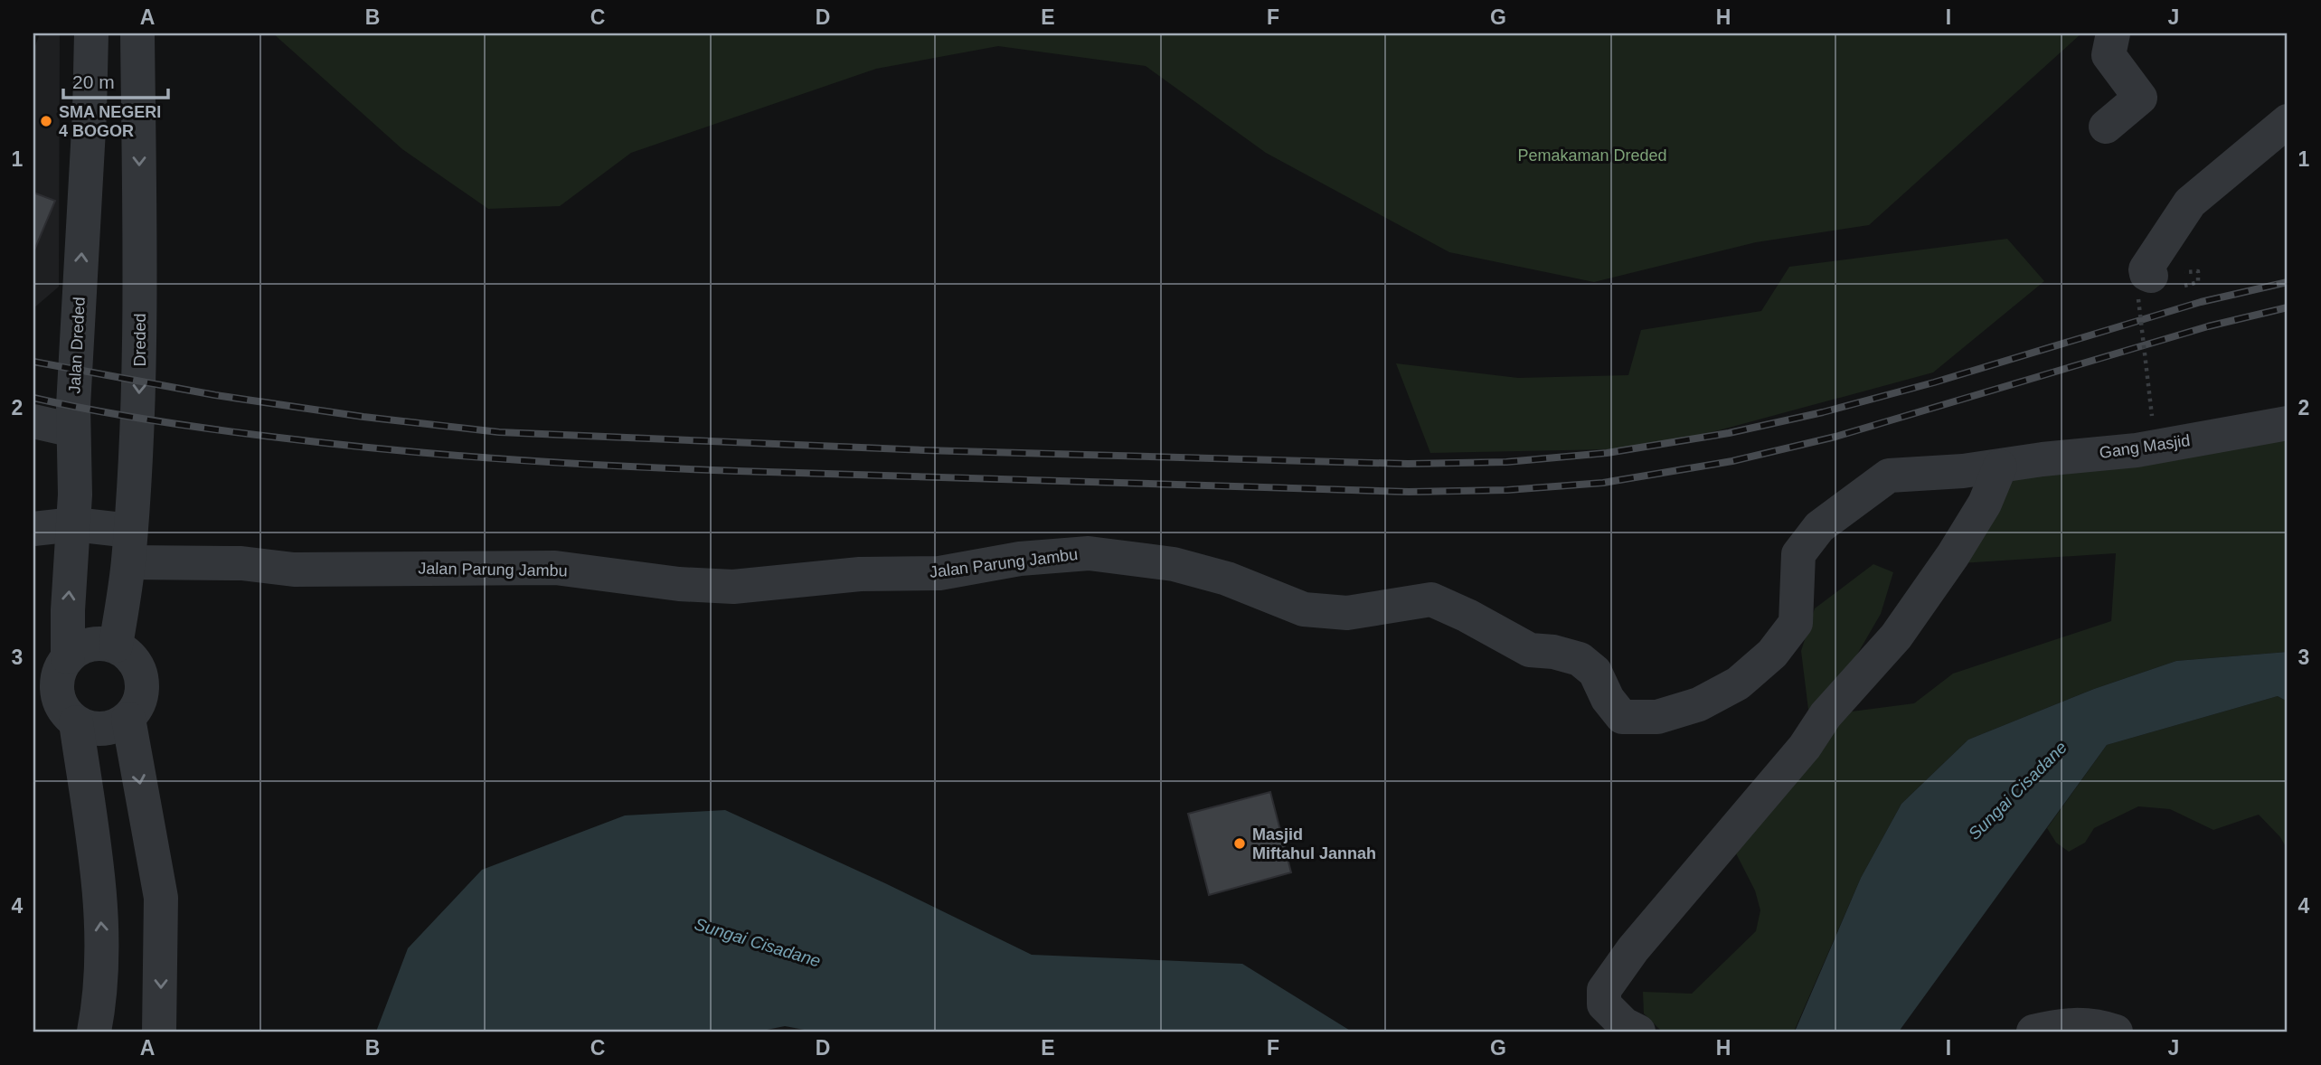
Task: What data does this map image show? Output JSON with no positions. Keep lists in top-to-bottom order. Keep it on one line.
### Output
{"streets":{"street":["Dreded","Jalan Dreded","Gang Masjid","Jalan Parung Jambu"]},"crossings":[["Dreded","Jalan Dreded"],["Dreded","Jalan Parung Jambu"],["Gang Masjid","Jalan Parung Jambu"]],"one_way":["Dreded","Jalan Dreded"],"water":["Sungai Cisadane"],"parks":["Pemakaman Dreded"],"places":["SMA NEGERI 4 BOGOR","Masjid Miftahul Jannah"],"scale_bar":"20 m","grid":{"columns":["A","B","C","D","E","F","G","H","I","J"],"rows":["1","2","3","4"]}}
